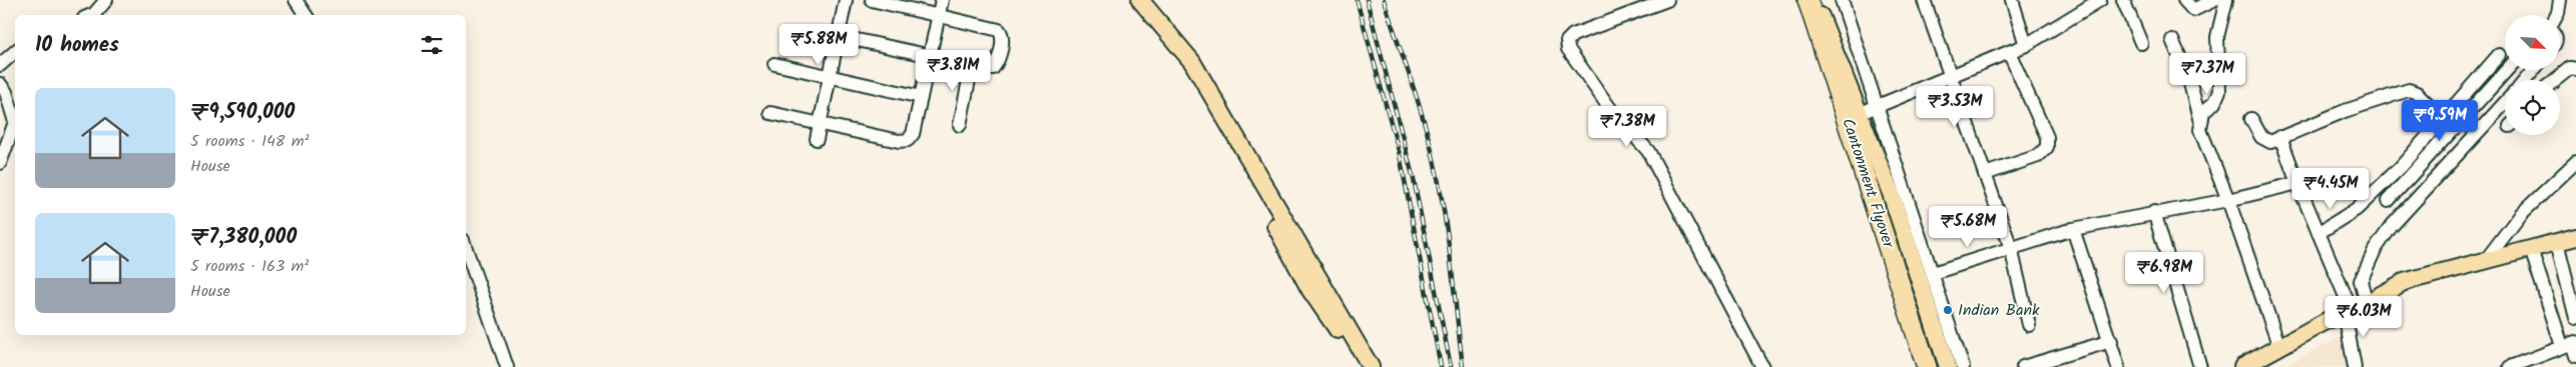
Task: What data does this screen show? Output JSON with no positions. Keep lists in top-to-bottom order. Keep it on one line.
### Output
{"streets":{"highway":["Cantonment Flyover"]},"places":["Indian Bank"],"north":"bottom right","page":{"heading":"10 homes","price":["₹5.88M","₹3.81M","₹7.37M","₹3.53M","₹9.59M","₹7.38M","₹4.45M","₹5.68M","₹6.98M","₹6.03M"],"list":[{"name":"₹9,590,000","note":"5 rooms · 148 m² · House"},{"name":"₹7,380,000","note":"5 rooms · 163 m² · House"}]}}
